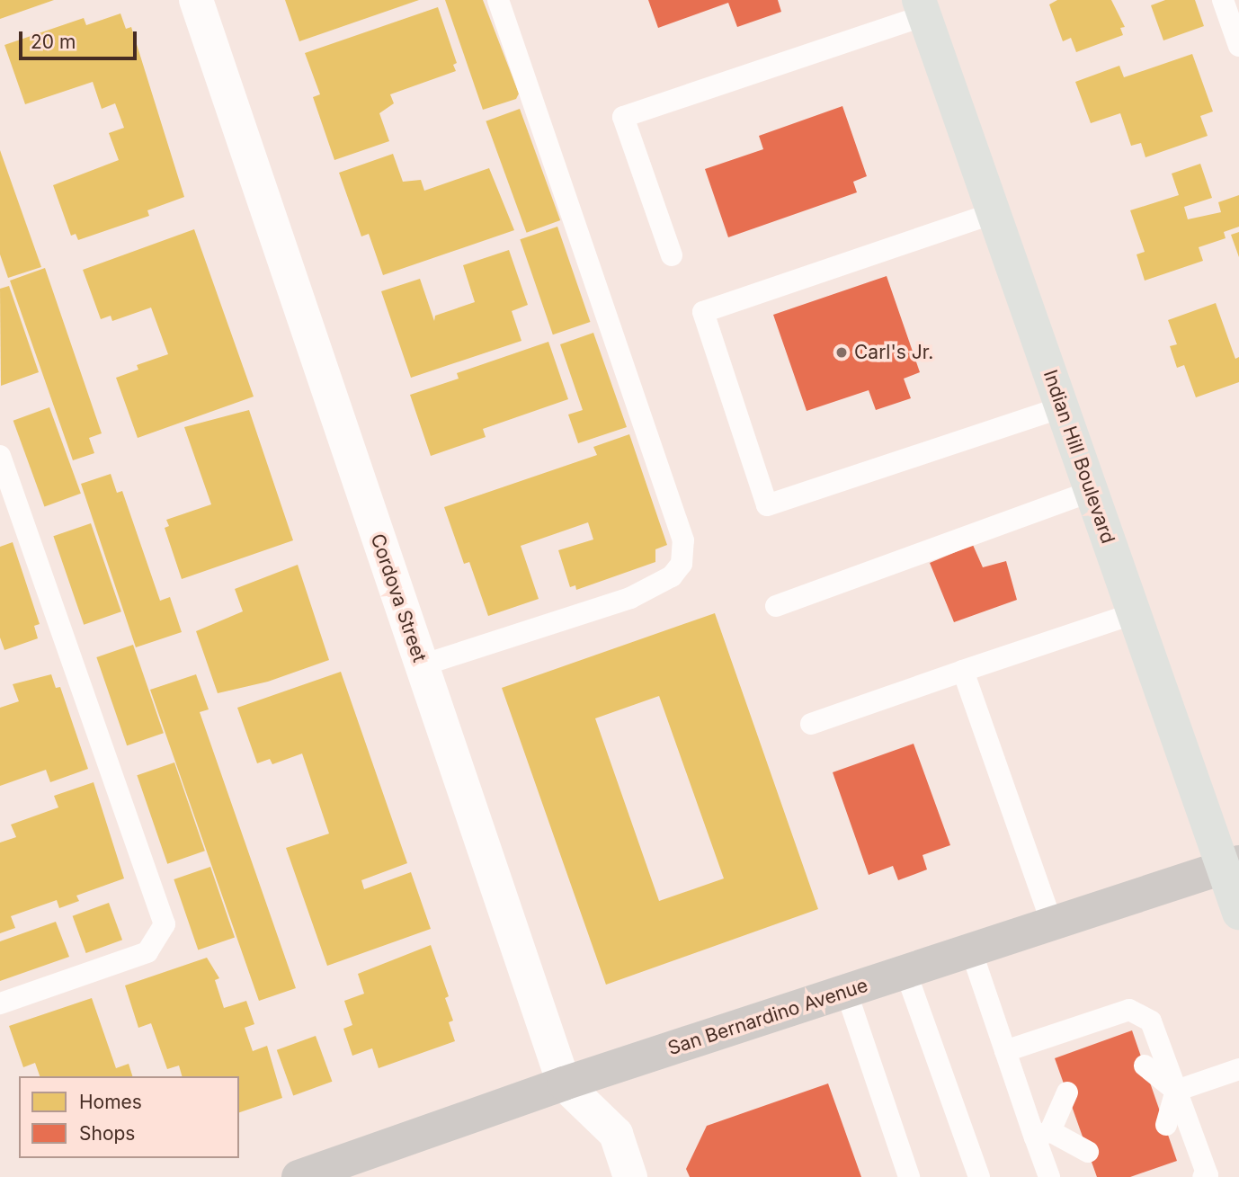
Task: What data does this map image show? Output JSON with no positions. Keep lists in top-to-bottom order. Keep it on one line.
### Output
{"streets":{"main road":["Indian Hill Boulevard","San Bernardino Avenue"],"street":["Cordova Street"]},"crossings":[["Indian Hill Boulevard","San Bernardino Avenue"],["Cordova Street","San Bernardino Avenue"]],"places":["Carl's Jr."],"legend":["Homes","Shops"],"scale_bar":"20 m"}
